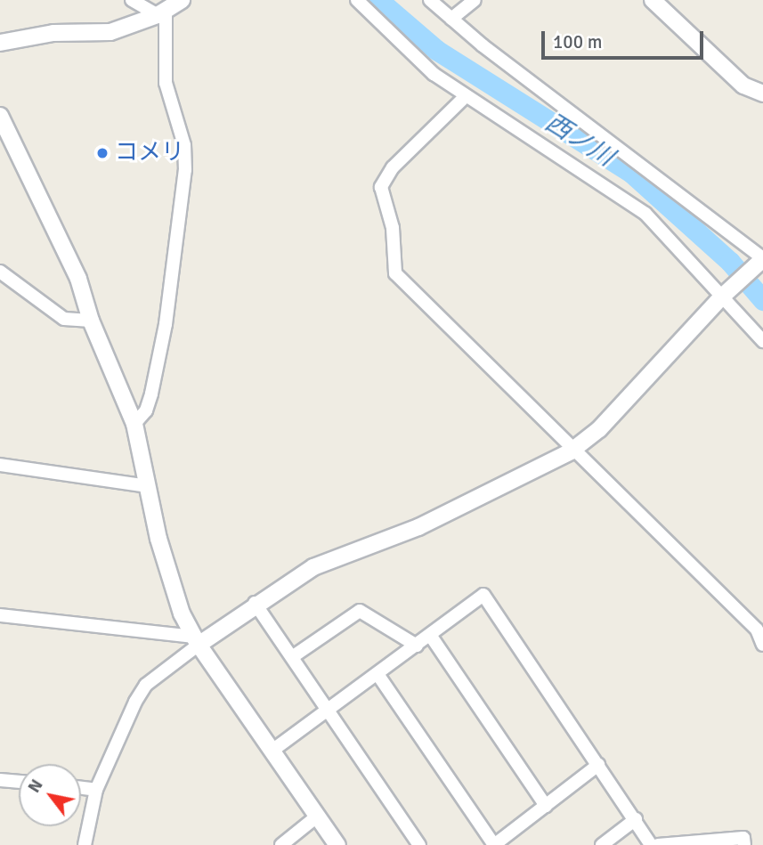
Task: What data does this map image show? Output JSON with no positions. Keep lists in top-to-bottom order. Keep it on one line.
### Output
{"water":["西ノ川"],"places":["コメリ"],"scale_bar":"100 m","north":"top left"}
